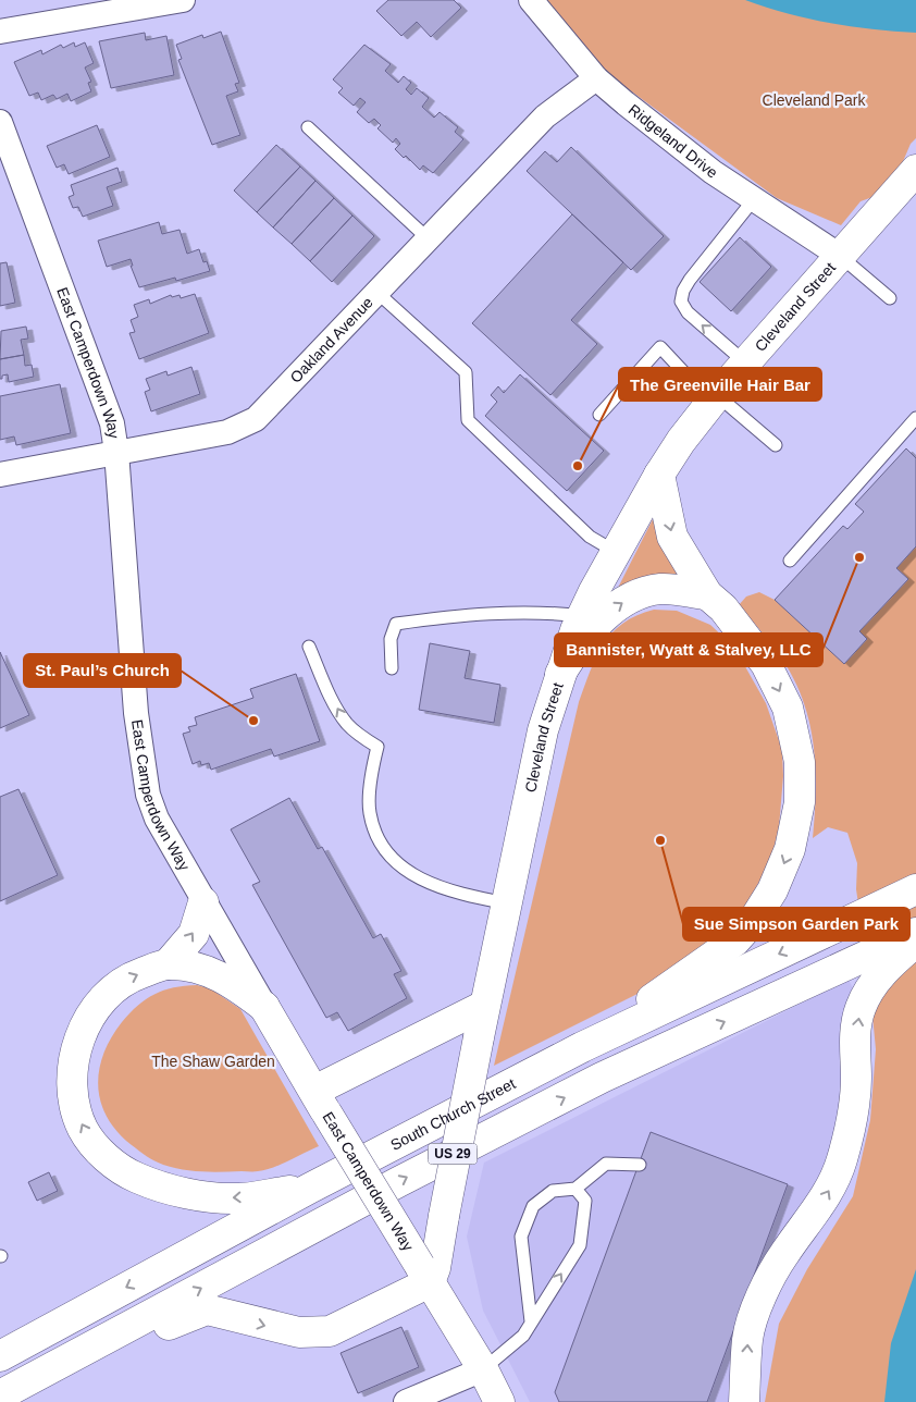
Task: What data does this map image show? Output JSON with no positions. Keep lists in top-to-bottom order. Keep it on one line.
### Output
{"streets":{"main road":["Cleveland Street","East Camperdown Way","South Church Street","US 29"],"street":["Ridgeland Drive","Oakland Avenue"]},"crossings":[["Ridgeland Drive","Cleveland Street"],["Ridgeland Drive","Oakland Avenue"],["Cleveland Street","East Camperdown Way"],["Oakland Avenue","East Camperdown Way"]],"parks":["Cleveland Park","The Shaw Garden"],"places":["The Greenville Hair Bar","Bannister, Wyatt & Stalvey, LLC","St. Paul’s Church","Sue Simpson Garden Park"]}
